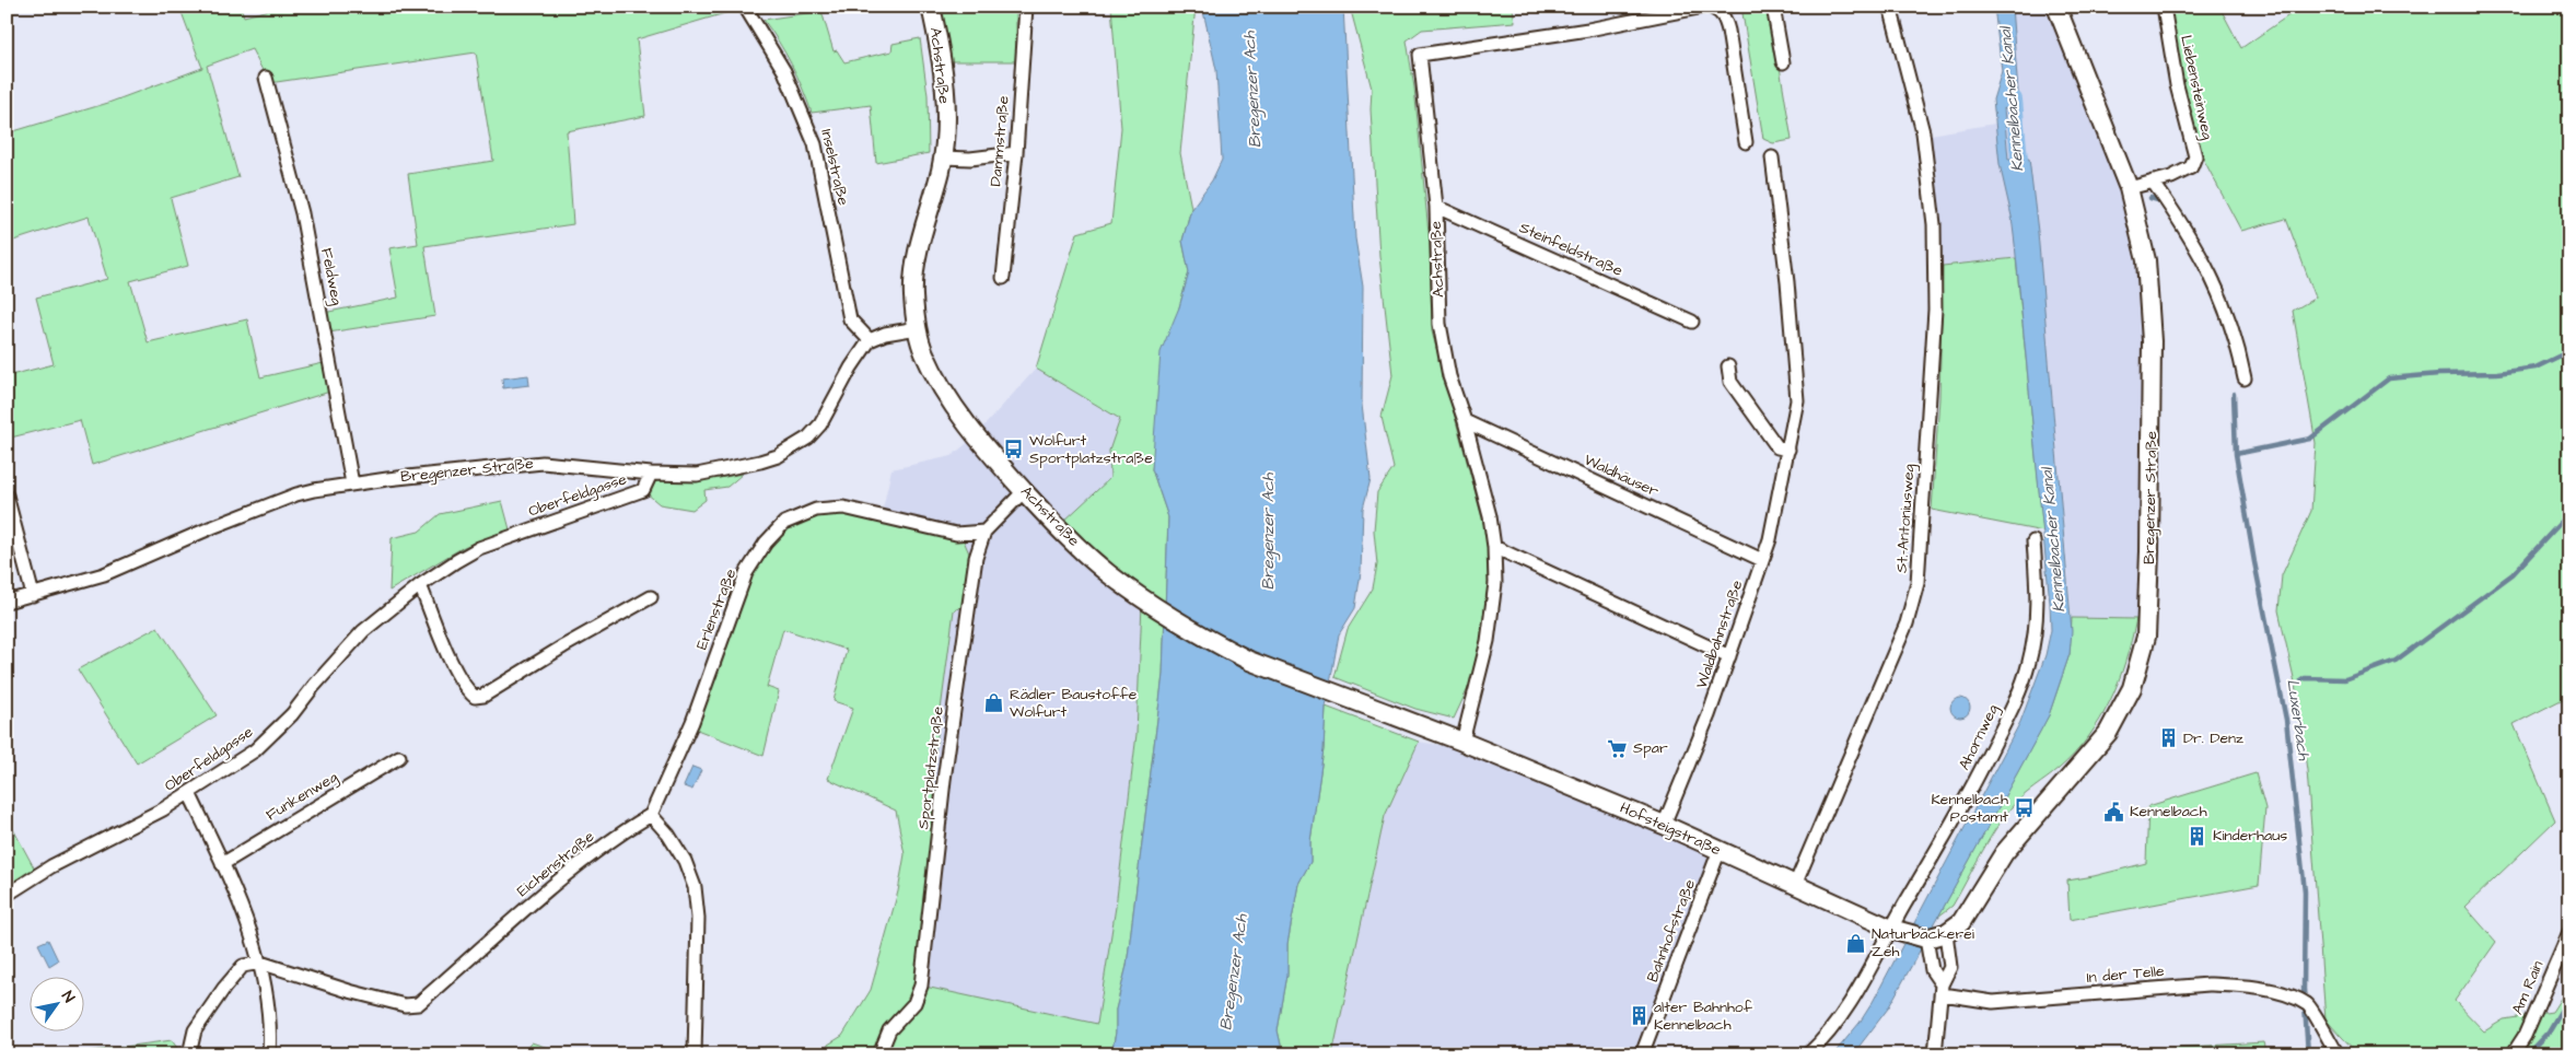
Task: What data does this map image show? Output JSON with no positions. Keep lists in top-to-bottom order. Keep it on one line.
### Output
{"streets":{"main road":["Achstraße","Bregenzer Straße","Hofsteigstraße"],"street":["Liebensteinweg","Dammstraße","Inselstraße","Steinfeldstraße","Feldweg","Waldhäuser","Oberfeldgasse","St.-Antoniusweg","Erlenstraße","Waldbahnstraße","Ahornweg","Sportplatzstraße","Funkenweg","Eichenstraße","Bahnhofstraße","In der Telle","Am Rain"]},"crossings":[["Achstraße","Steinfeldstraße"],["Achstraße","Waldhäuser"],["Achstraße","Sportplatzstraße"],["Achstraße","Hofsteigstraße"],["Liebensteinweg","Bregenzer Straße"],["Inselstraße","Bregenzer Straße"],["Feldweg","Bregenzer Straße"],["Bregenzer Straße","Oberfeldgasse"],["Bregenzer Straße","Hofsteigstraße"],["Waldhäuser","Waldbahnstraße"],["St.-Antoniusweg","Hofsteigstraße"],["Erlenstraße","Sportplatzstraße"],["Erlenstraße","Eichenstraße"],["Waldbahnstraße","Hofsteigstraße"],["Ahornweg","Hofsteigstraße"],["Hofsteigstraße","Bahnhofstraße"]],"water":["Bregenzer Ach","Kennelbacher Kanal","Luxerbach"],"places":{"bus stop":["Wolfurt Sportplatzstraße","Kennelbach Postamt"],"shop":["Rädler Baustoffe Wolfurt","Naturbäckerei Zeh"],"building":["Dr. Denz","Kinderhaus","alter Bahnhof Kennelbach"],"supermarket":["Spar"],"public building":["Kennelbach"]},"north":"top right"}
